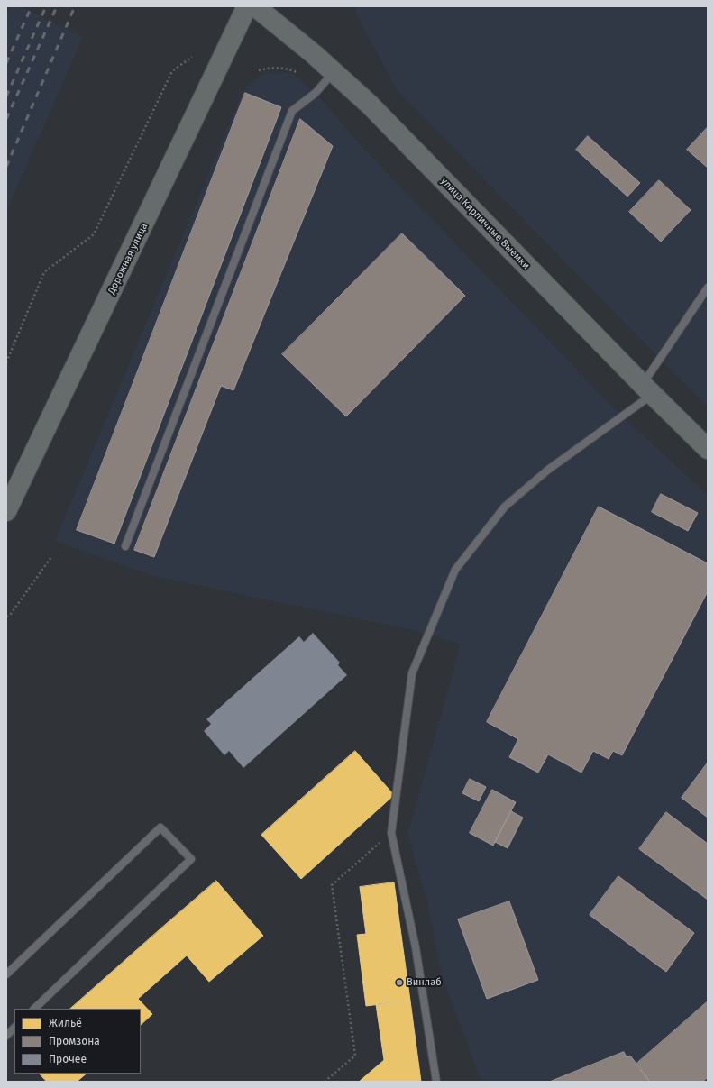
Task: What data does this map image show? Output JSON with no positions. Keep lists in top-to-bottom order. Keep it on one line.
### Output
{"streets":{"street":["улица Кирпичные Выемки","Дорожная улица"]},"places":["Винлаб"],"legend":["Жильё","Промзона","Прочее"]}
